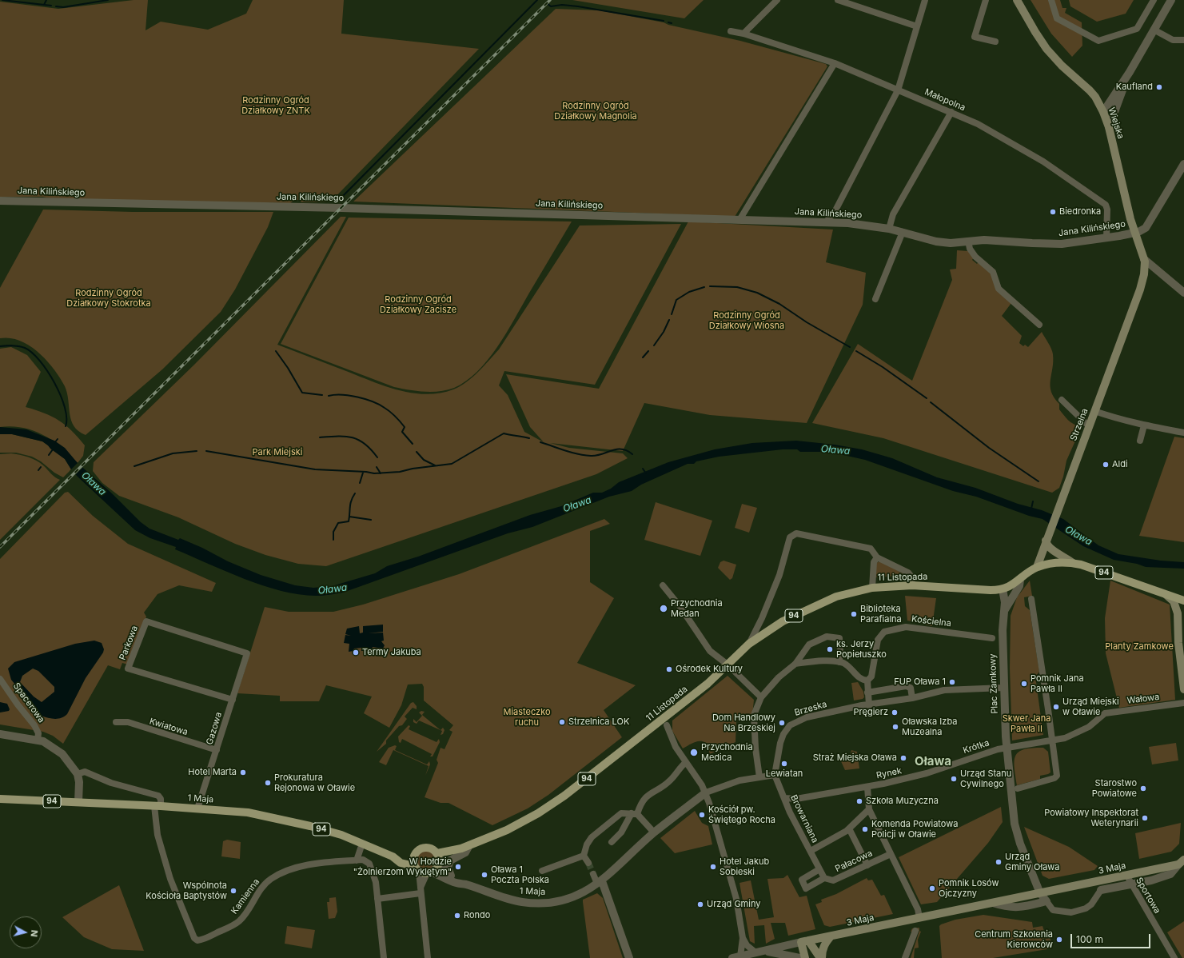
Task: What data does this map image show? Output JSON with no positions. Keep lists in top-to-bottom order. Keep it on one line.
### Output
{"streets":{"main road":["Wiejska","Strzelna","94","11 Listopada","1 Maja","3 Maja"],"street":["Małopolna","Jana Kilińskiego","Kościelna","Parkowa","Plac Zamkowy","Wałowa","Spacerowa","Brzeska","Kwiatowa","Gazowa","Krótka","Rynek","Browarniana","Pałacowa","Sportowa","Kamienna"]},"crossings":[["Małopolna","Jana Kilińskiego"],["Wiejska","Jana Kilińskiego"],["Wiejska","Strzelna"],["Strzelna","94"],["94","11 Listopada"],["94","Plac Zamkowy"],["94","1 Maja"],["11 Listopada","Plac Zamkowy"],["11 Listopada","1 Maja"],["Parkowa","Gazowa"],["Plac Zamkowy","Krótka"],["Plac Zamkowy","3 Maja"],["Wałowa","Krótka"],["Brzeska","Browarniana"],["Kwiatowa","Gazowa"],["Gazowa","1 Maja"],["Krótka","Rynek"],["Rynek","Browarniana"],["1 Maja","Kamienna"],["Browarniana","Pałacowa"],["3 Maja","Sportowa"]],"districts":["Oława"],"water":["Oława"],"parks":["Rodzinny Ogród Działkowy ZNTK","Rodzinny Ogród Działkowy Magnolia","Rodzinny Ogród Działkowy Stokrotka","Rodzinny Ogród Działkowy Zacisze","Rodzinny Ogród Działkowy Wiosna","Park Miejski","Planty Zamkowe","Miasteczko ruchu","Skwer Jana Pawła II"],"places":["Kaufland","Biedronka","Aldi","Przychodnia Medan","Biblioteka Parafialna","ks. Jerzy Popiełuszko","Termy Jakuba","Ośrodek Kultury","FUP Oława 1","Pomnik Jana Pawła II","Urząd Miejski w Oławie","Pręgierz","Strzelnica LOK","Dom Handlowy Na Brzeskiej","Oławska Izba Muzealna","Przychodnia Medica","Straż Miejska Oława","Lewiatan","Hotel Marta","Urząd Stanu Cywilnego","Prokuratura Rejonowa w Oławie","Starostwo Powiatowe","Szkoła Muzyczna","Kościół pw. Świętego Rocha","Powiatowy Inspektorat Weterynarii","Komenda Powiatowa Policji w Oławie","Urząd Gminy Oława","W Hołdzie \"Żolnierzom Wyklętym\"","Hotel Jakub Sobieski","Oława 1 Poczta Polska","Pomnik Losów Ojczyzny","Wspólnota Kościoła Baptystów","Urząd Gminy","Rondo","Centrum Szkolenia Kierowców"],"scale_bar":"100 m","north":"right"}
